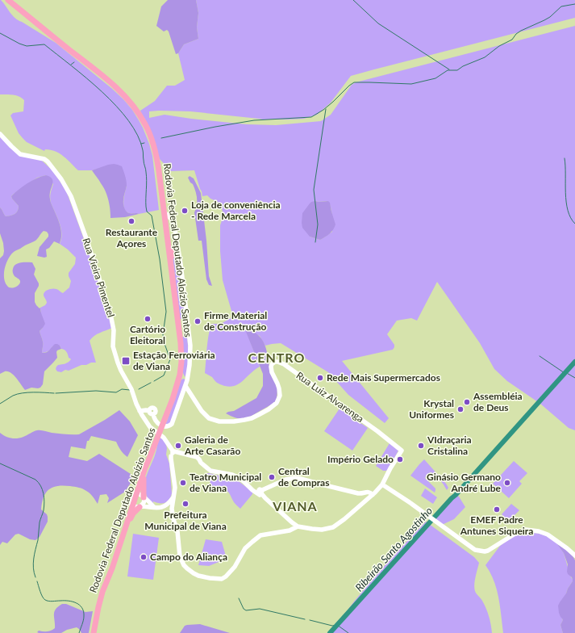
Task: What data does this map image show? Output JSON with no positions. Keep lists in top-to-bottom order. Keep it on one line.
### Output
{"streets":{"highway":["Rodovia Federal Deputado Aloízio Santos"],"street":["Rua Vieira Pimentel","Rua Luiz Alvarenga"]},"districts":["CENTRO","VIANA"],"water":["Ribeirão Santo Agostinho"],"places":{"other":["Loja de conveniência - Rede Marcela","Restaurante Açores","Cartório Eleitoral","Firme Material de Construção","Rede Mais Supermercados","Assembléia de Deus","Krystal Uniformes","Galeria de Arte Casarão","VIdraçaria Cristalina","Império Gelado","Central de Compras","Teatro Municipal de Viana","Ginásio Germano André Lube","Prefeitura Municipal de Viana","EMEF Padre Antunes Siqueira","Campo do Aliança"],"transit":["Estação Ferroviária de Viana"]}}
